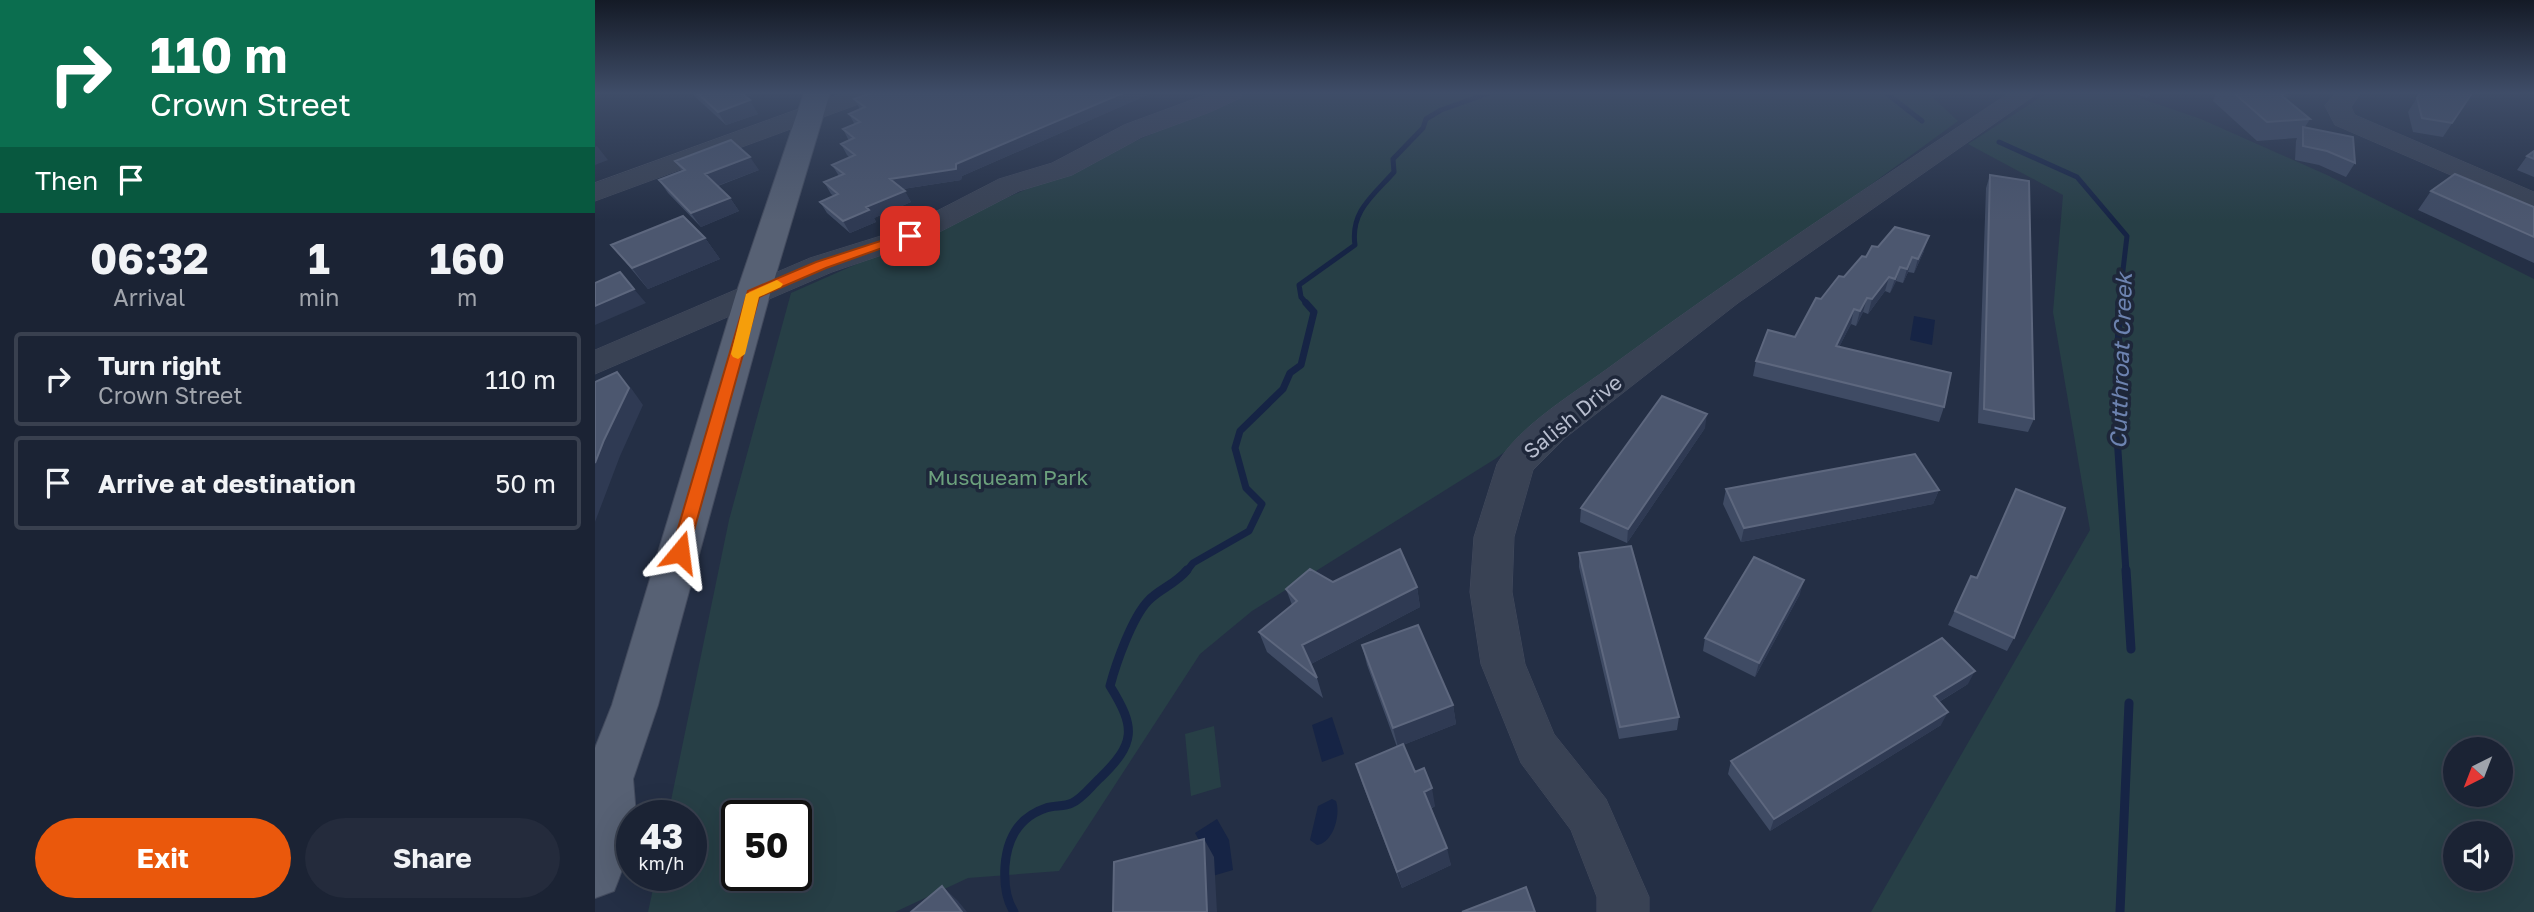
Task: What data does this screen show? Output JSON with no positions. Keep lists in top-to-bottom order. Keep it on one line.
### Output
{"streets":{"street":["Salish Drive"]},"water":["Cutthroat Creek"],"parks":["Musqueam Park"],"north":"bottom left","page":{"turn":["110 m","Crown Street"],"then":"Then","eta":["06:32","Arrival","1","min","160","m"],"list":[{"name":"Turn right","note":"Crown Street","value":"110 m"},{"name":"Arrive at destination","value":"50 m"}],"speed":"43 km/h","limit":"50","buttons":["Exit","Share"]}}
